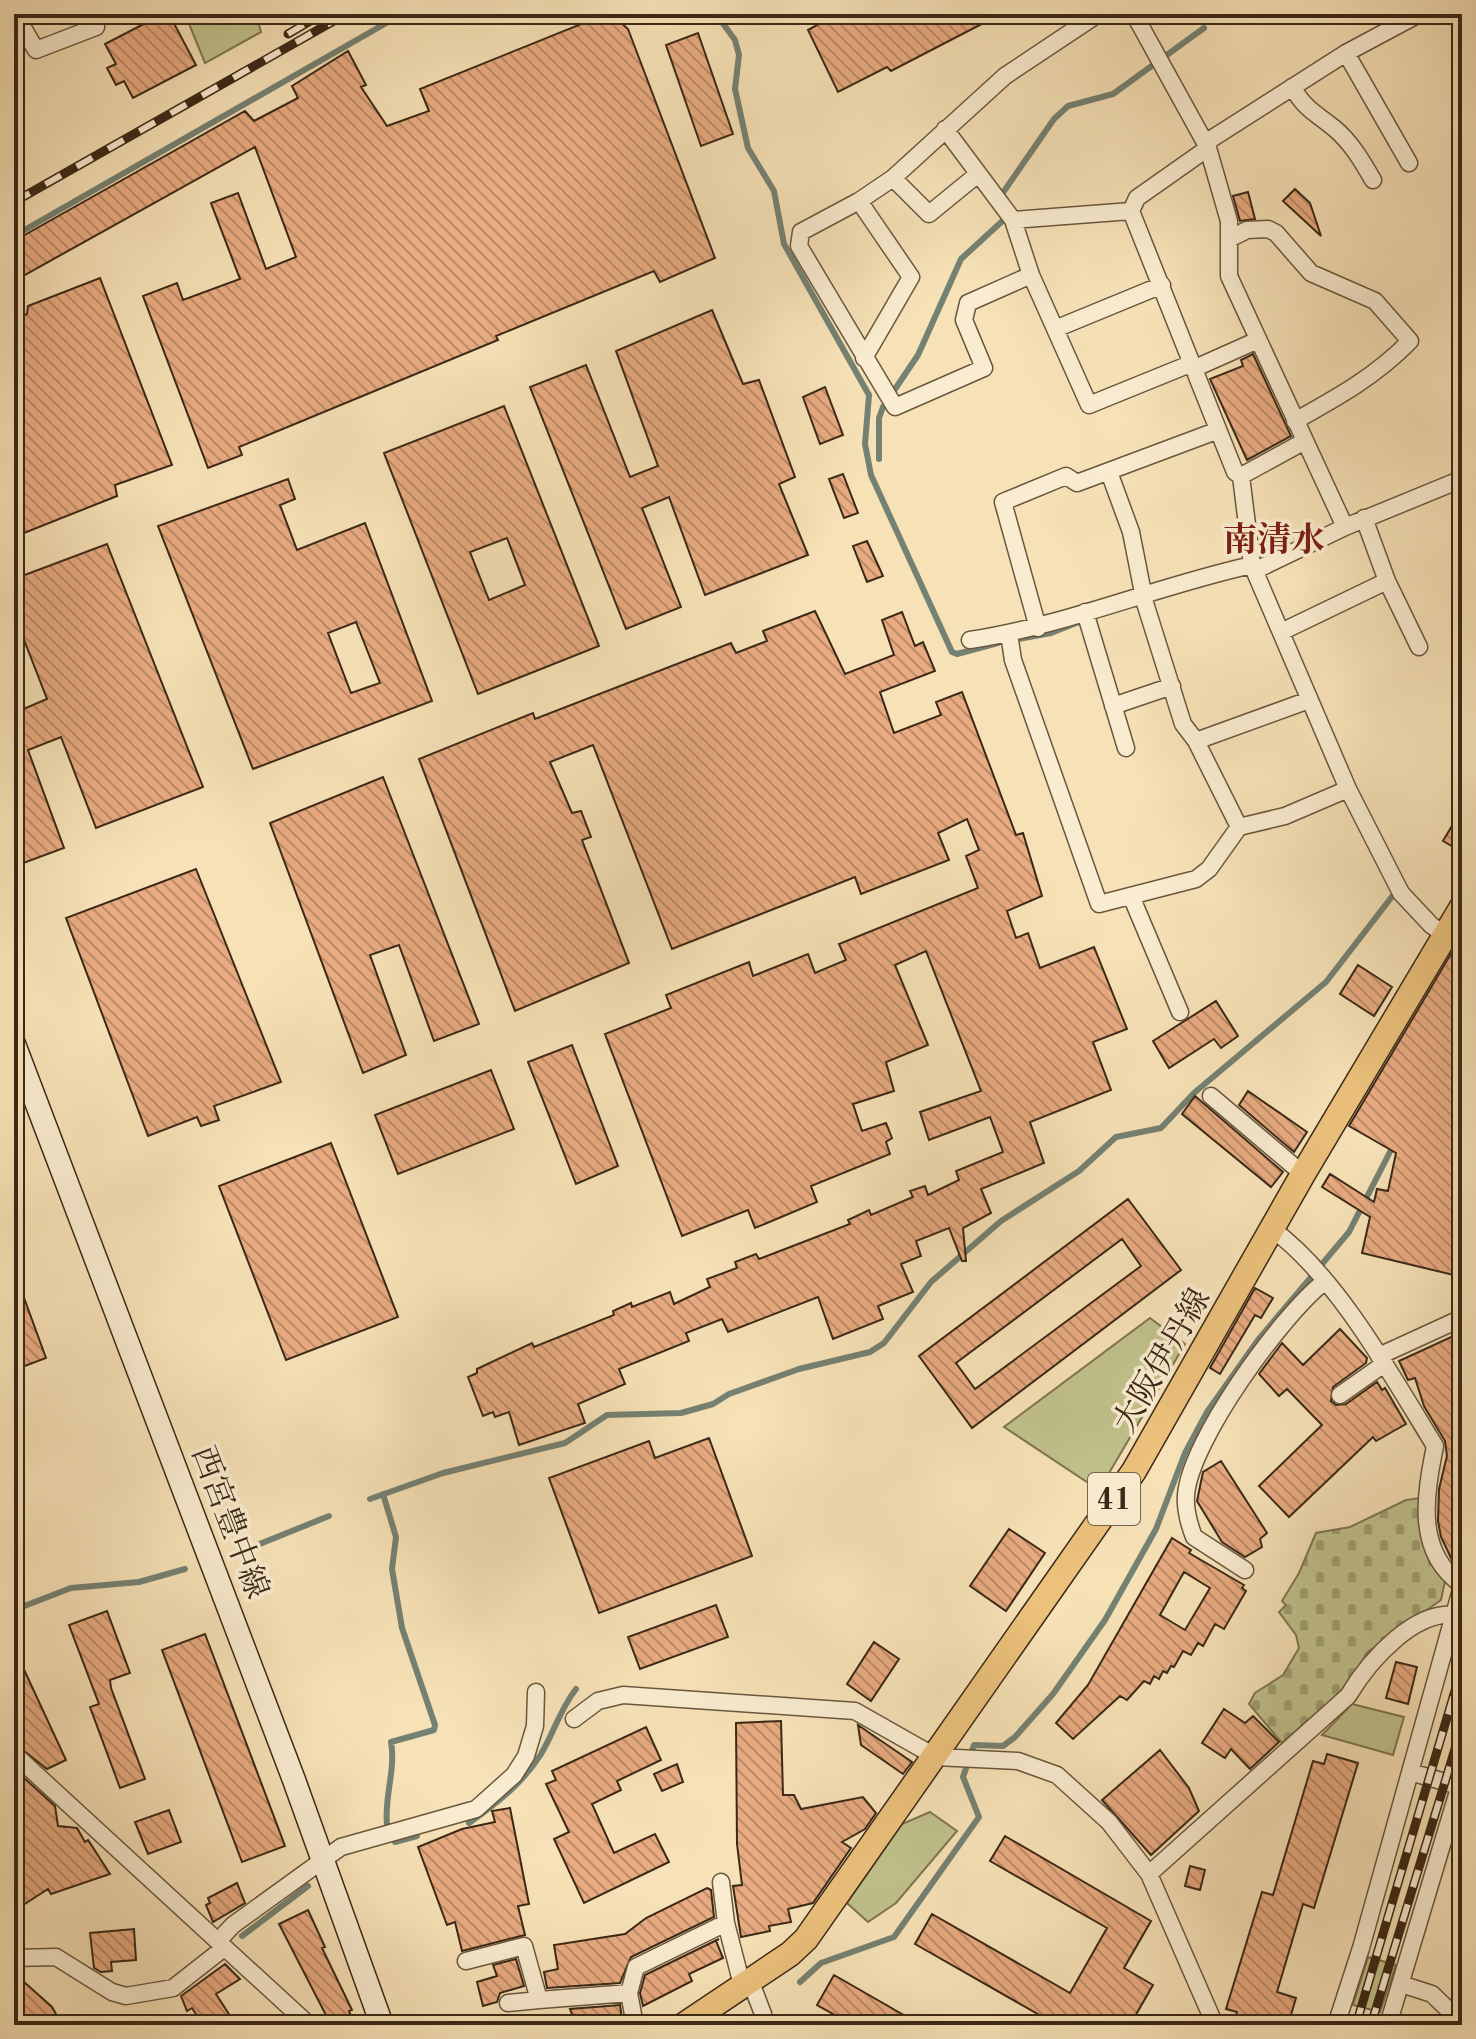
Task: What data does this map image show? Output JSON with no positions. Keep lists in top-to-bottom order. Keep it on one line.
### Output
{"streets":{"main road":["大阪伊丹線","41","西宮豊中線"]},"districts":["南清水"]}
